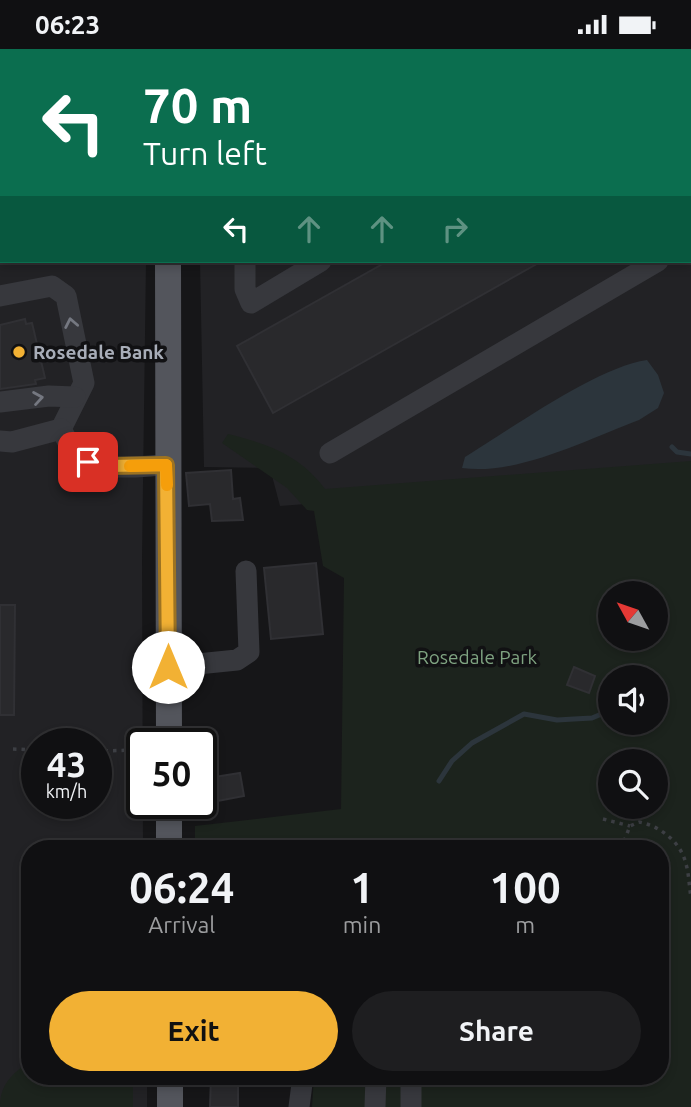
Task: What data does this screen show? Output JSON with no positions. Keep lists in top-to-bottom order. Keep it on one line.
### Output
{"parks":["Rosedale Park"],"places":["Rosedale Bank"],"north":"top left","page":{"status":"06:23","turn":["70 m","Turn left"],"speed":"43 km/h","limit":"50","eta":["06:24","Arrival","1","min","100","m"],"buttons":["Exit","Share"]}}
